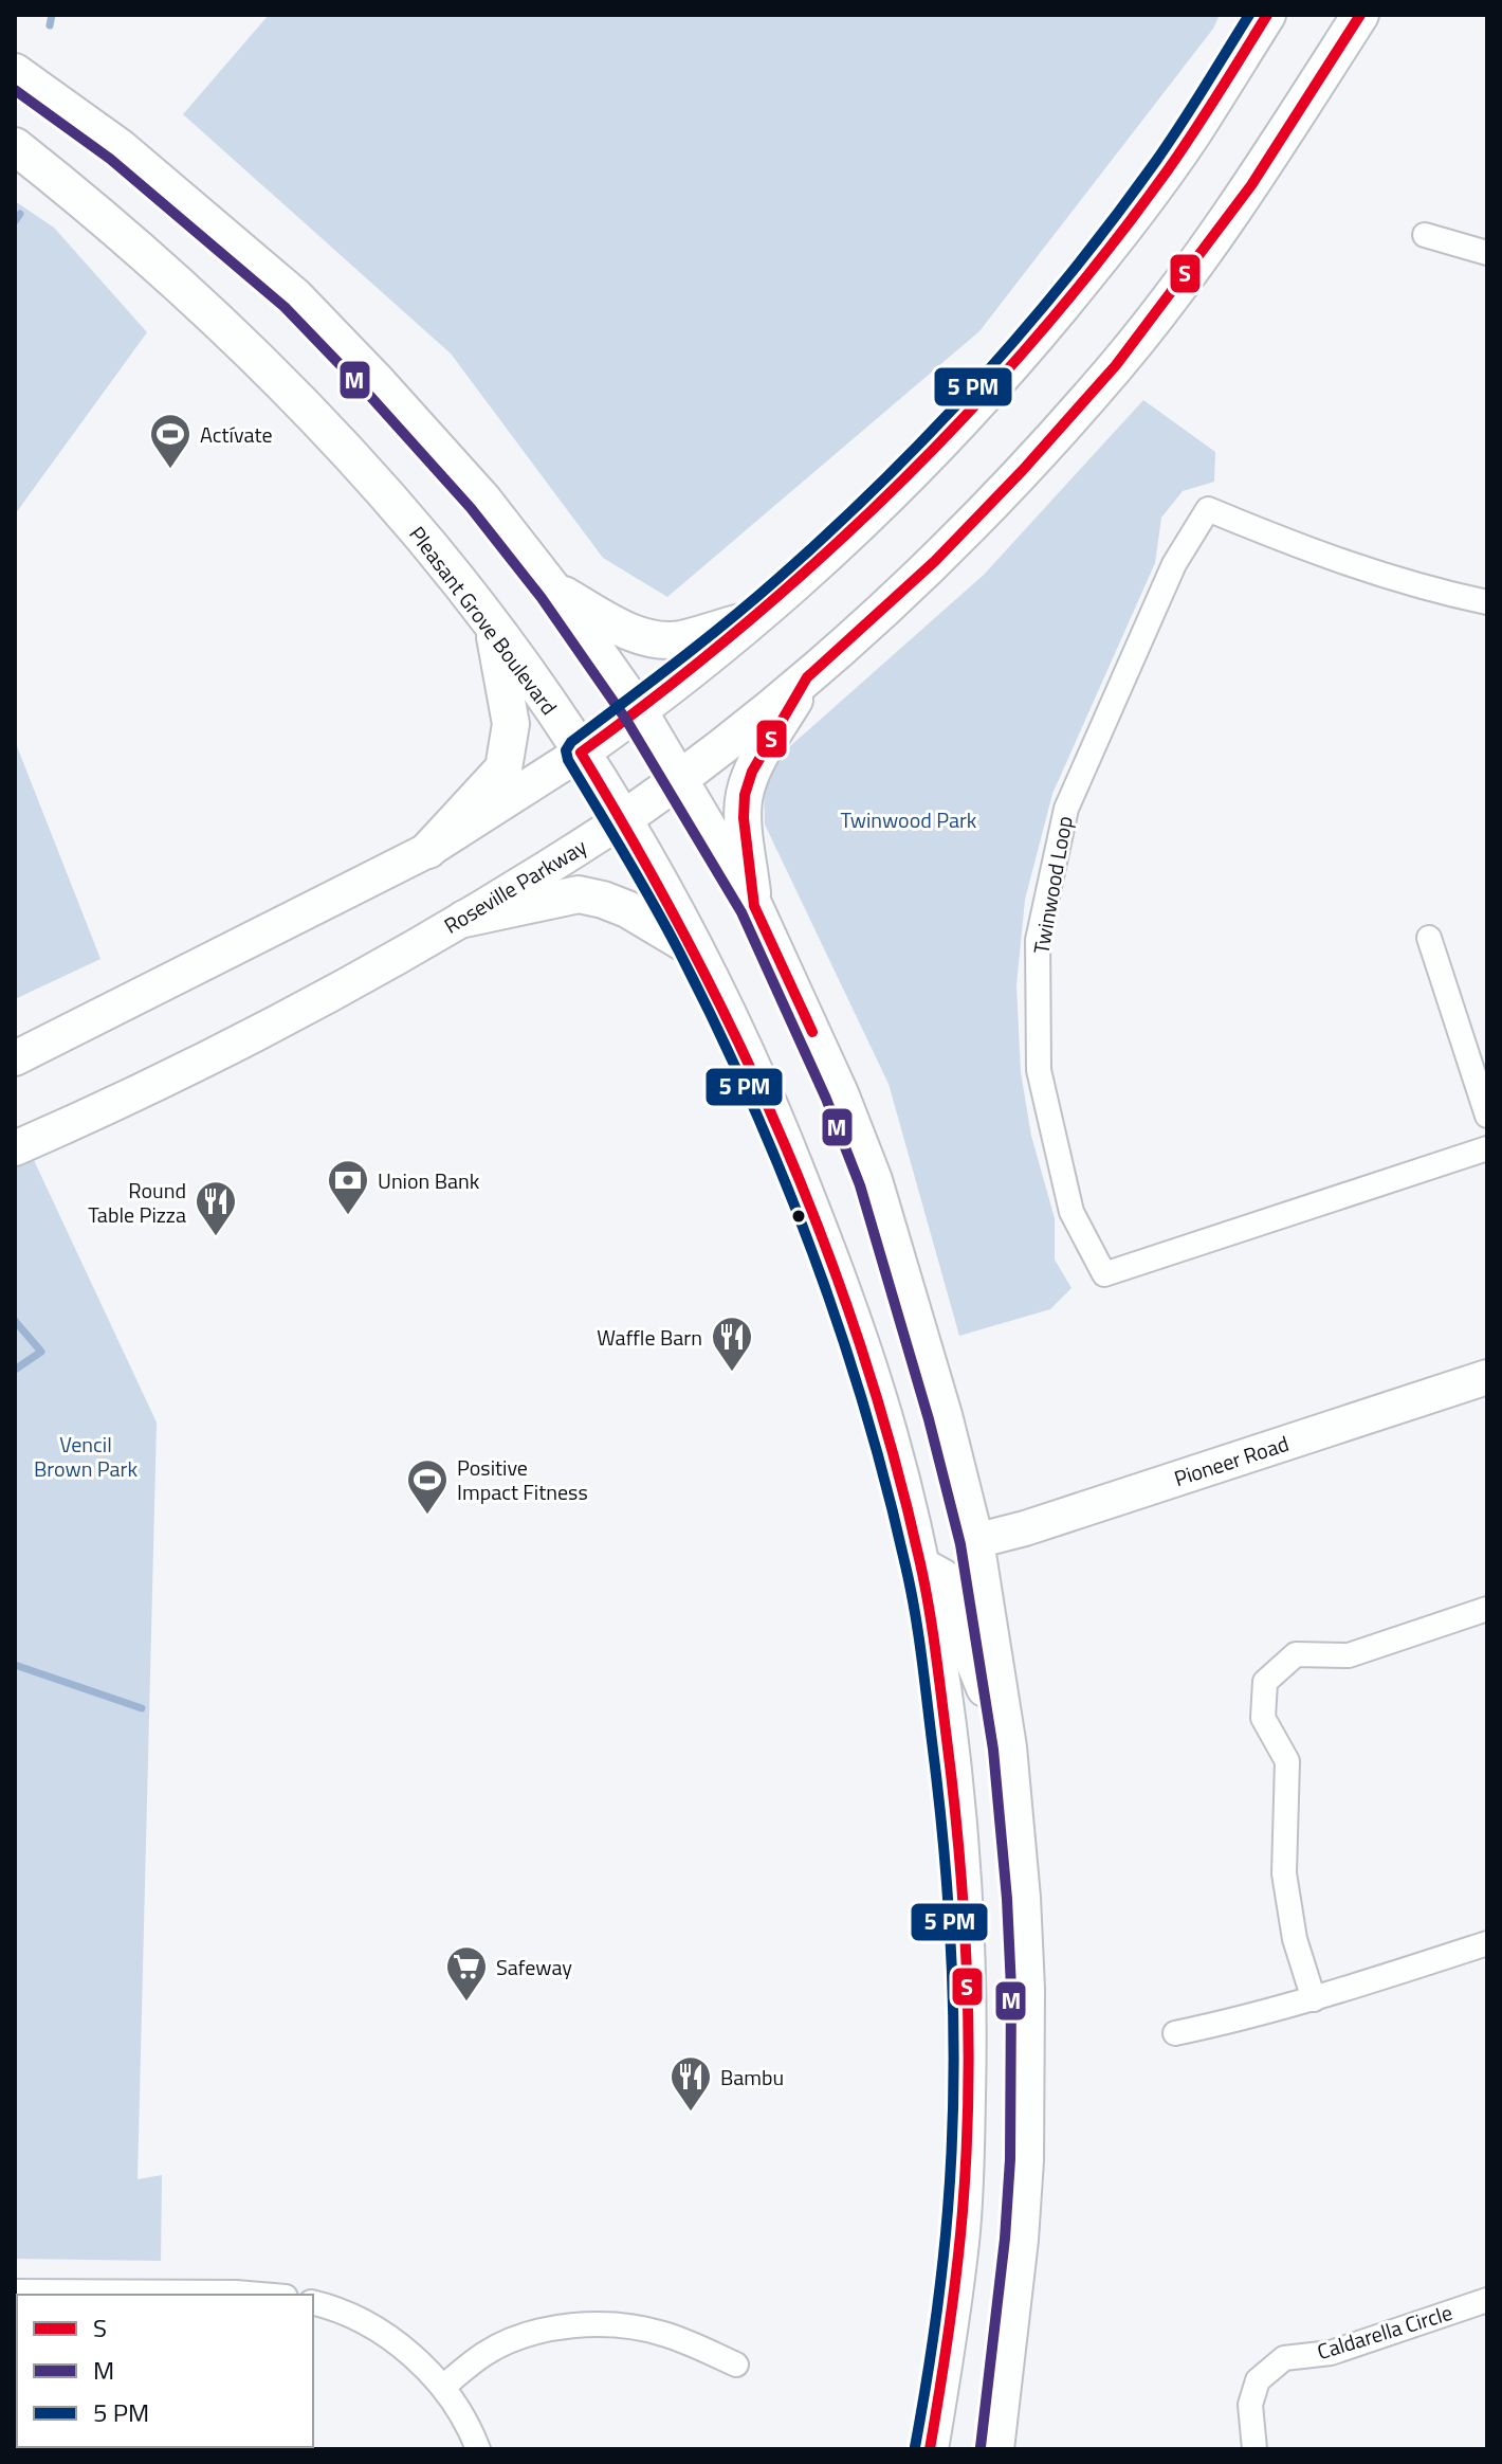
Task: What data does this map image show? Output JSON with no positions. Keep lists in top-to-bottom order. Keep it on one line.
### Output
{"streets":{"main road":["Pleasant Grove Boulevard","Roseville Parkway","Pioneer Road"],"street":["Twinwood Loop","Caldarella Circle"]},"crossings":[["Pleasant Grove Boulevard","Roseville Parkway"]],"parks":["Twinwood Park","Vencil Brown Park"],"places":{"sports":["Actívate","Positive Impact Fitness"],"bank":["Union Bank"],"restaurant":["Round Table Pizza","Waffle Barn","Bambu"],"supermarket":["Safeway"]},"lines":["transit line S","transit line M"],"legend":["S","M","5 PM"]}
